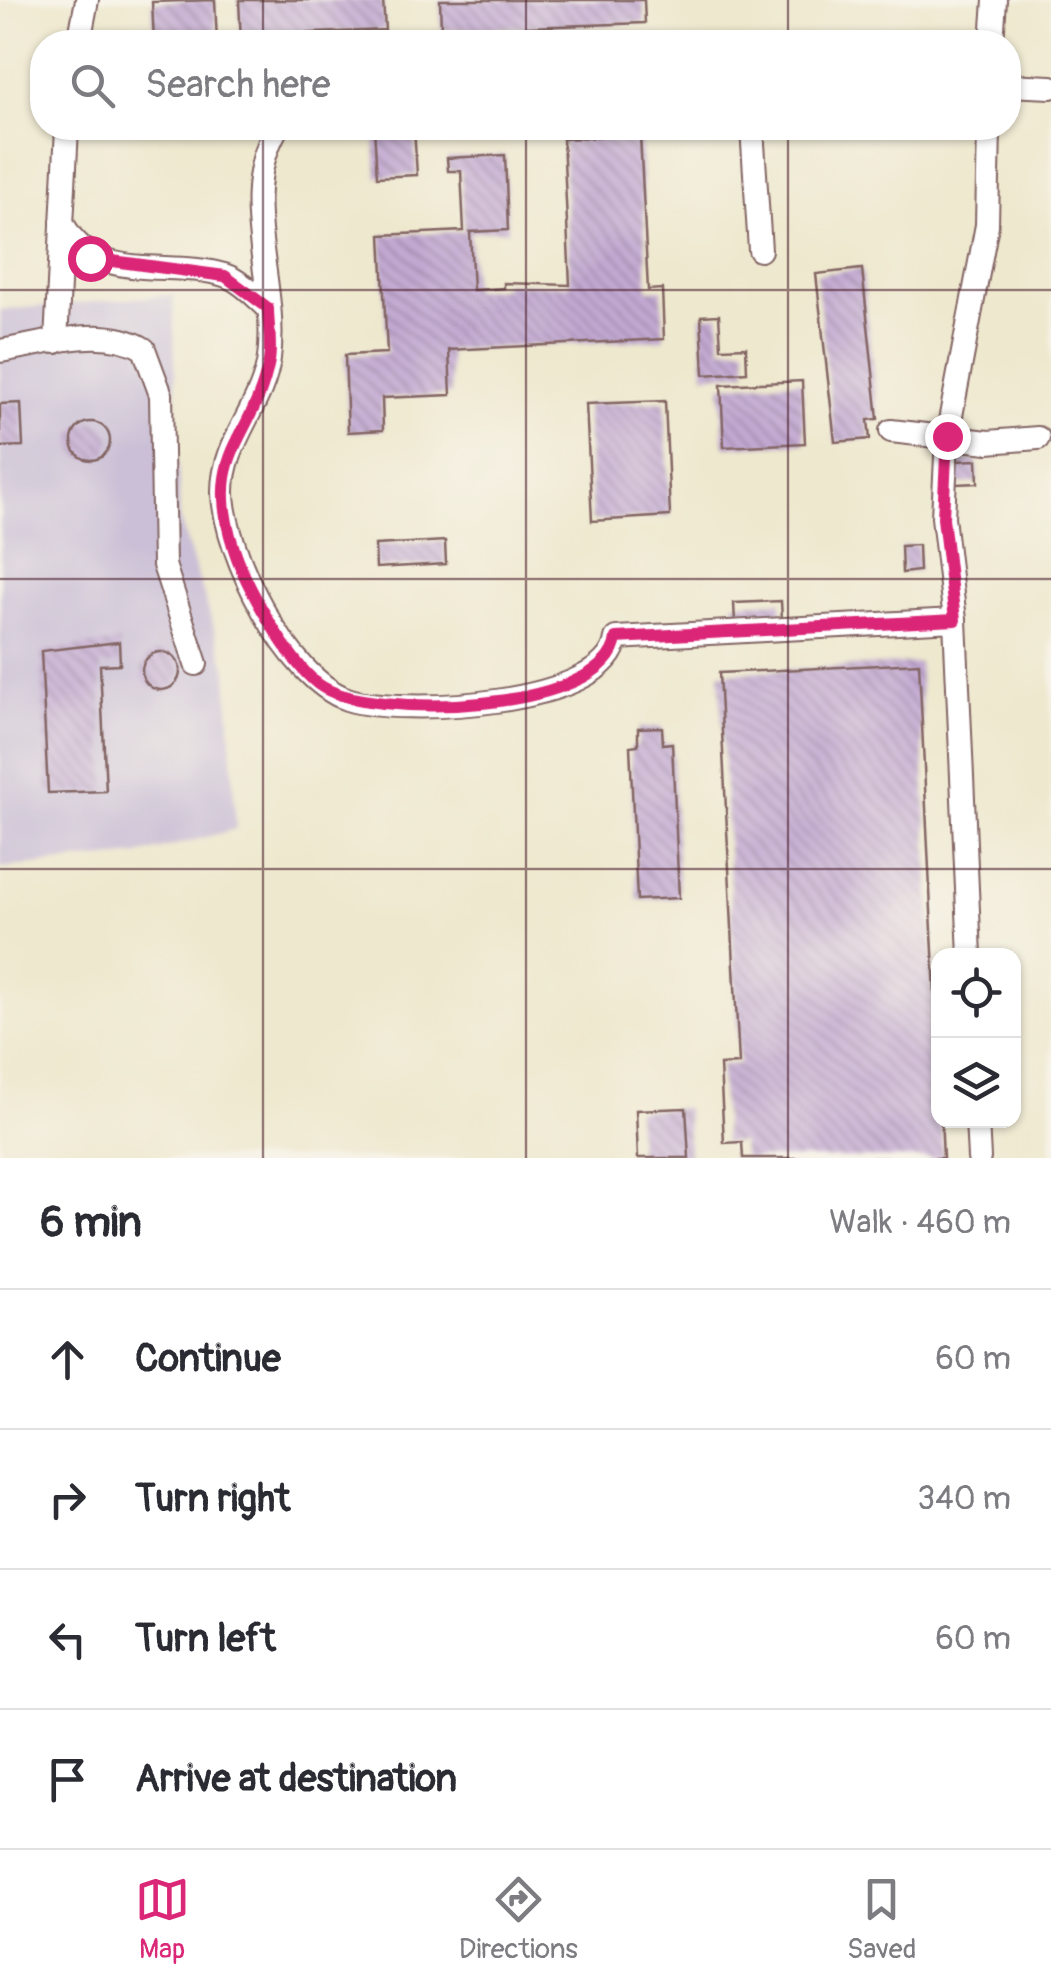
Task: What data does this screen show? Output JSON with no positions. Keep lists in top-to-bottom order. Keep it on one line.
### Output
{"page":{"search":"Search here","heading":["6 min","Walk · 460 m"],"list":[["Continue","60 m"],["Turn right","340 m"],["Turn left","60 m"],"Arrive at destination"],"nav":["Map","Directions","Saved"]}}
